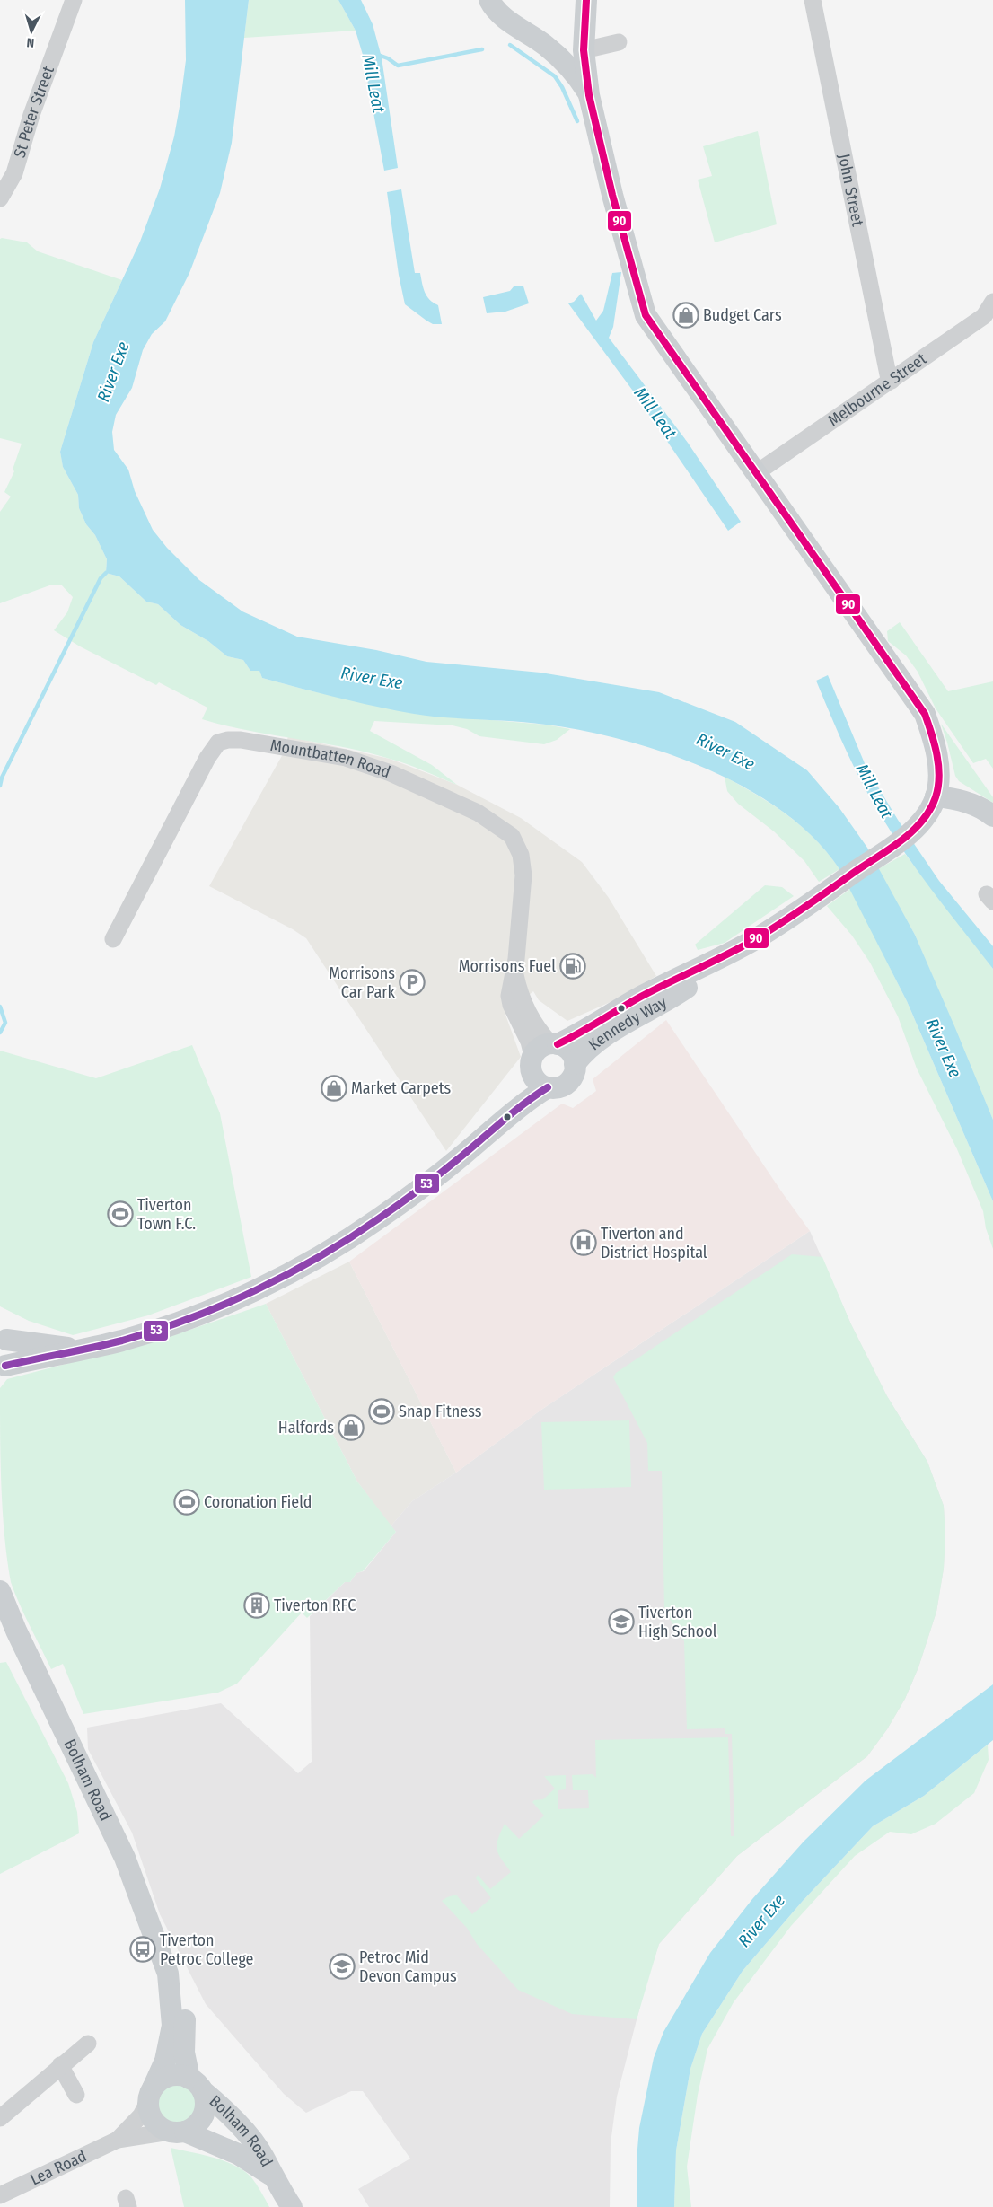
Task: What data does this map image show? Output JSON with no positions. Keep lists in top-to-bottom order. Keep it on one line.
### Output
{"streets":{"main road":["Kennedy Way","Bolham Road"],"street":["St Peter Street","John Street","Melbourne Street","Mountbatten Road","Lea Road"]},"crossings":[["John Street","Melbourne Street"],["Mountbatten Road","Kennedy Way"],["Bolham Road","Lea Road"]],"water":["Mill Leat","River Exe"],"places":{"shop":["Budget Cars","Market Carpets","Halfords"],"fuel station":["Morrisons Fuel"],"parking":["Morrisons Car Park"],"sports":["Tiverton Town F.C.","Snap Fitness","Coronation Field"],"hospital":["Tiverton and District Hospital"],"building":["Tiverton RFC"],"school or university":["Tiverton High School","Petroc Mid Devon Campus"],"bus stop":["Tiverton Petroc College"]},"lines":["transit line 90","transit line 53"],"north":"bottom"}
